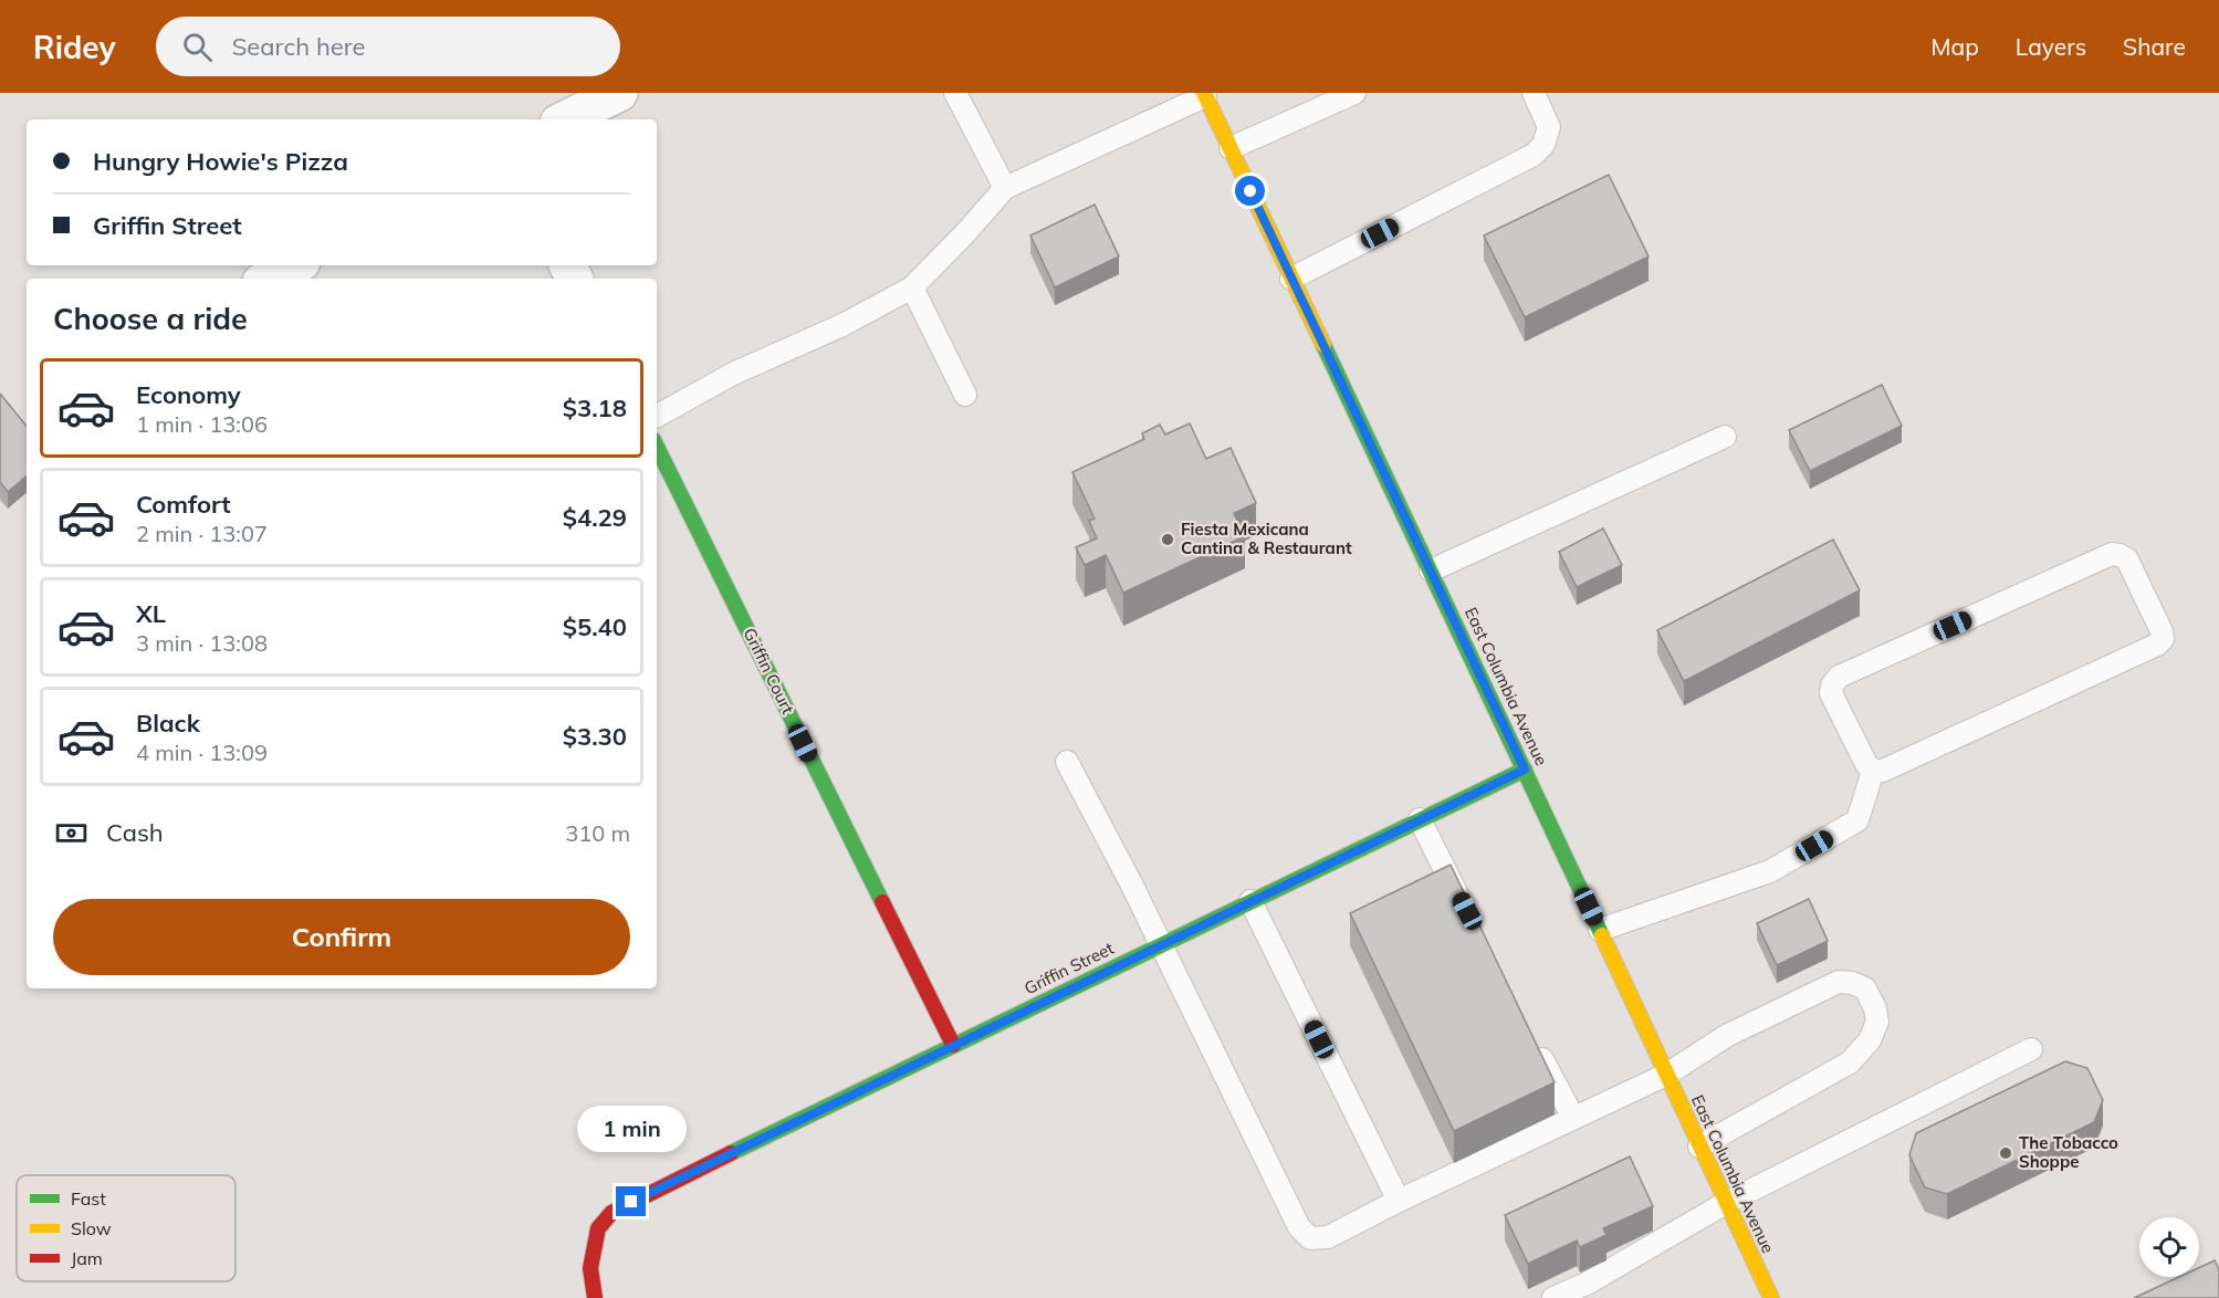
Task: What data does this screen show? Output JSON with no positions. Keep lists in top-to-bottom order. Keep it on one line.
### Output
{"streets":{"street":["Griffin Court","East Columbia Avenue","Griffin Street"]},"crossings":[["Griffin Court","Griffin Street"],["East Columbia Avenue","Griffin Street"]],"places":["Fiesta Mexicana Cantina & Restaurant","The Tobacco Shoppe"],"legend":["Fast","Slow","Jam"],"page":{"header":"Ridey","search":"Search here","nav":["Map","Layers","Share"],"banner":["Hungry Howie's Pizza","Griffin Street"],"heading":"Choose a ride","list":[{"name":"Economy","note":"1 min · 13:06","value":"$3.18"},{"name":"Comfort","note":"2 min · 13:07","value":"$4.29"},{"name":"XL","note":"3 min · 13:08","value":"$5.40"},{"name":"Black","note":"4 min · 13:09","value":"$3.30"}],"pay":["Cash","310 m"],"buttons":"Confirm","bubble":"1 min"}}
